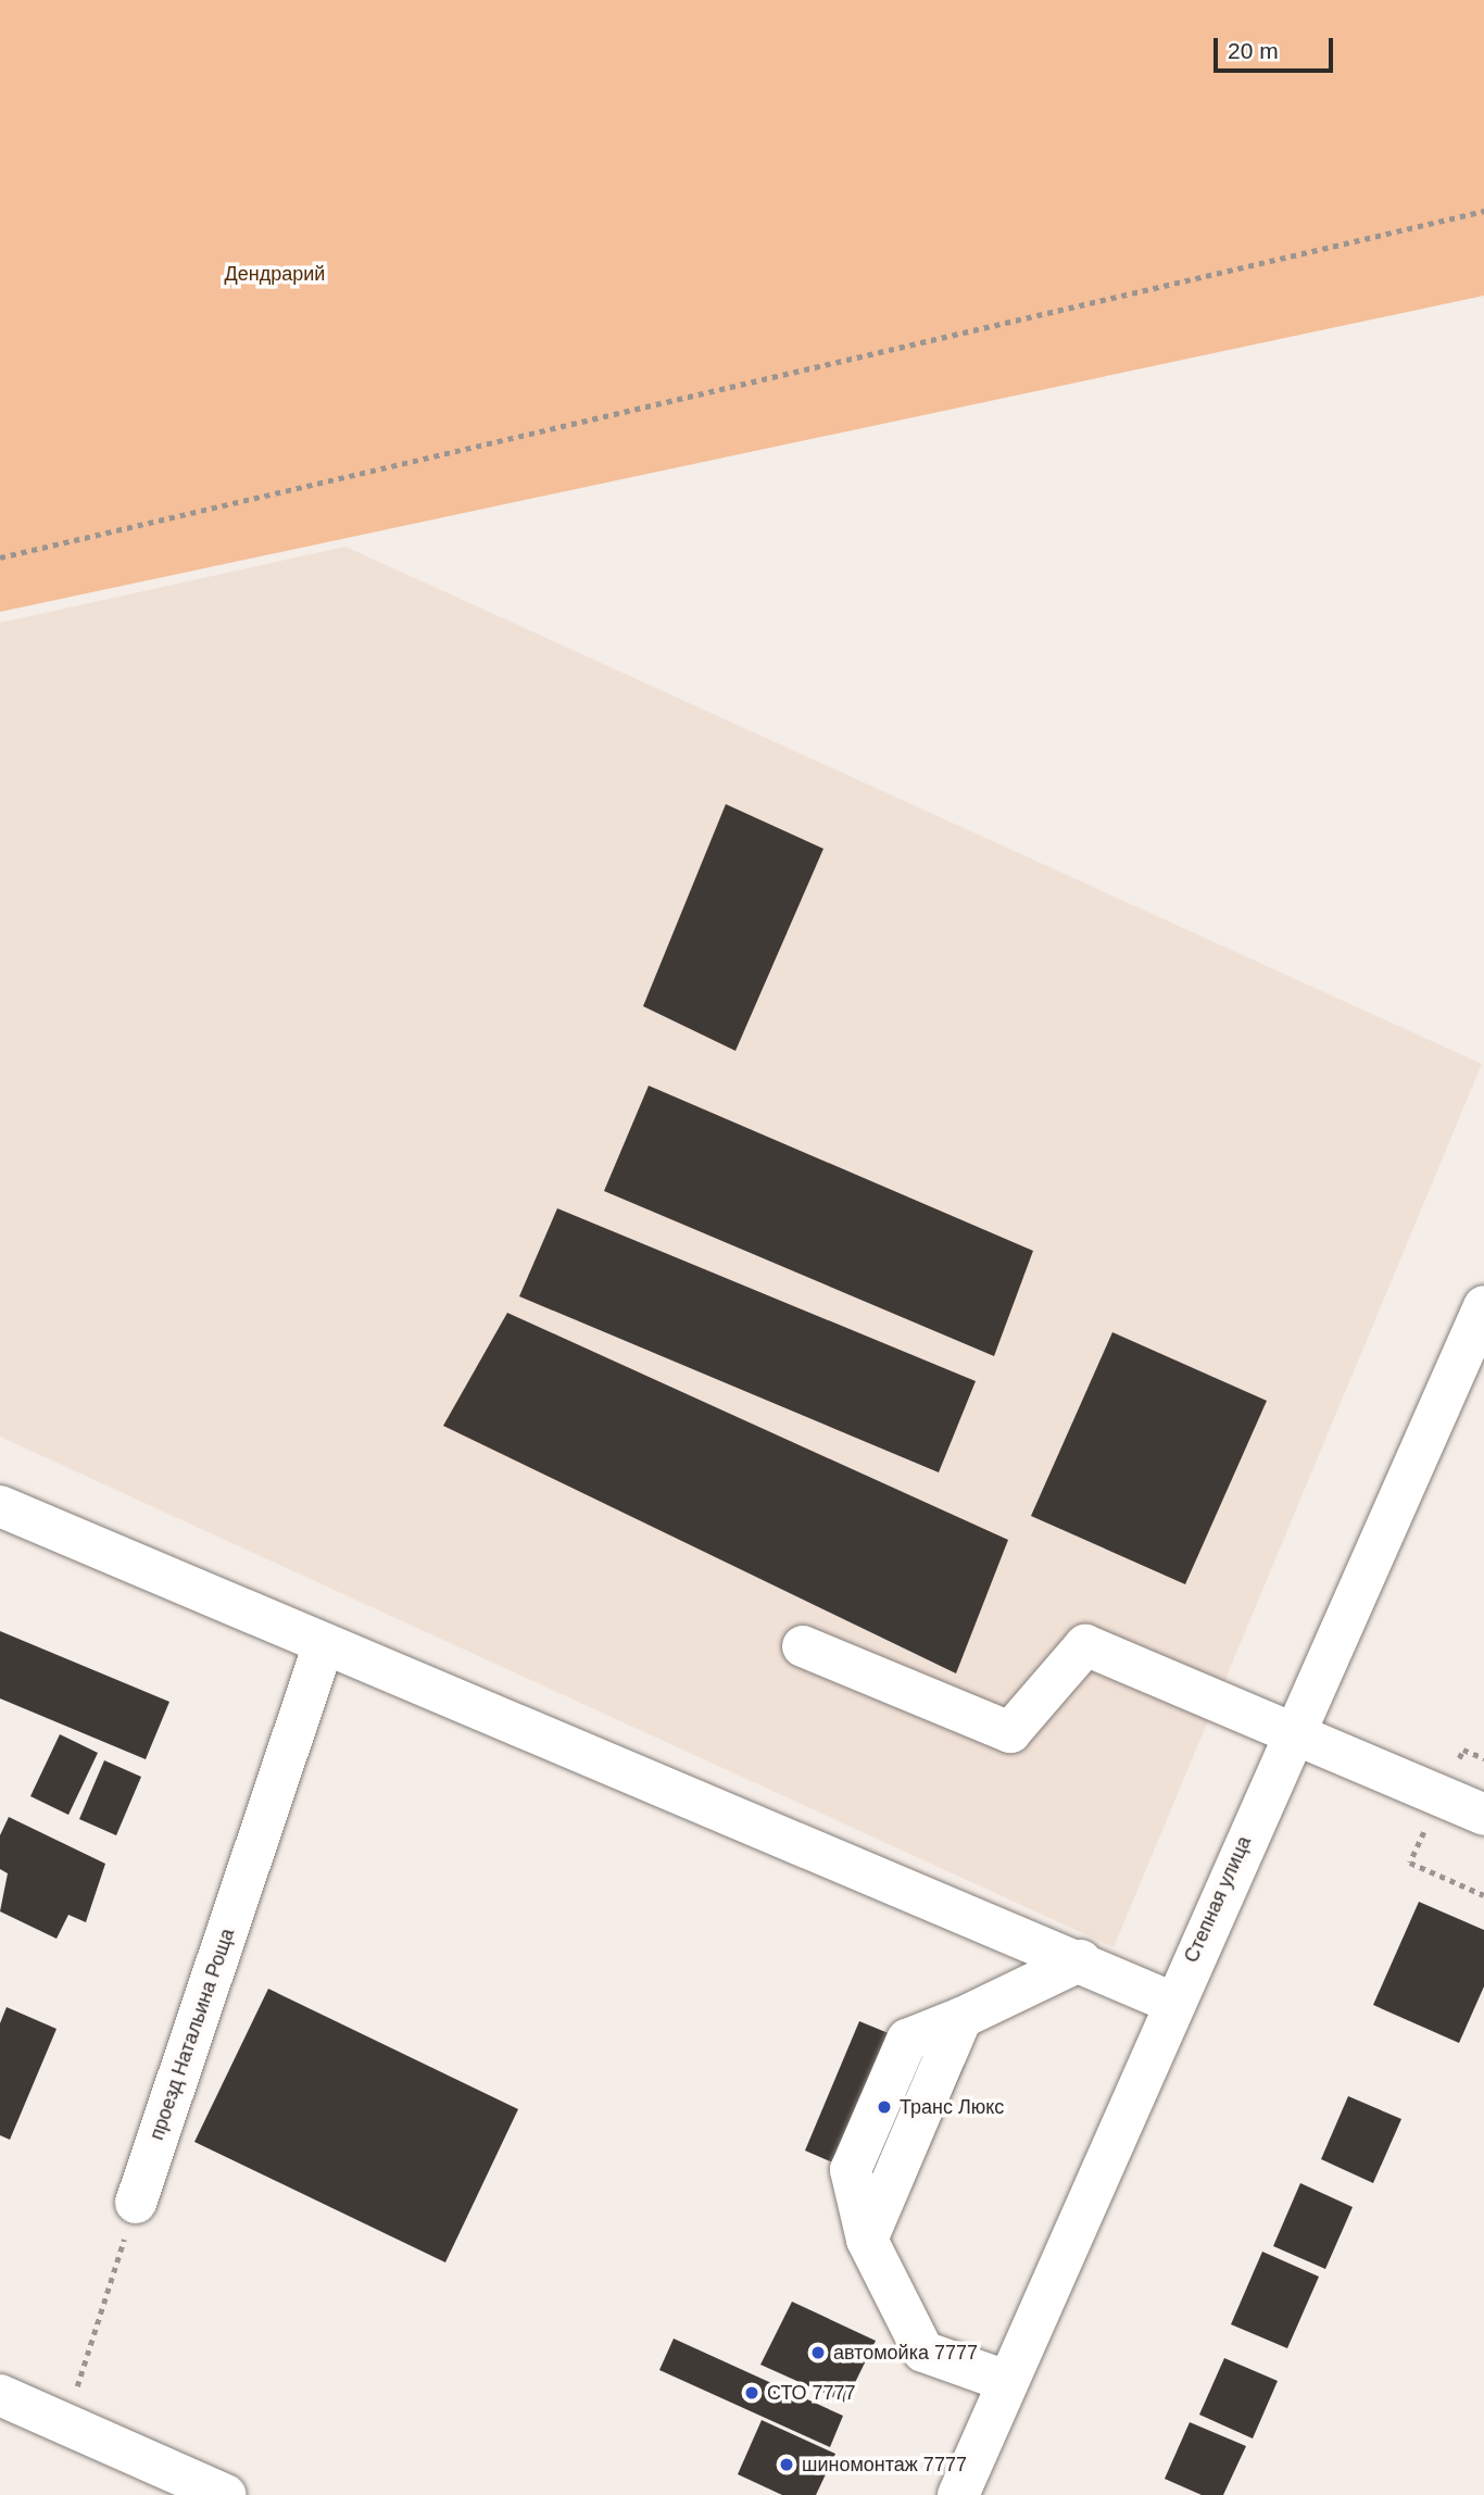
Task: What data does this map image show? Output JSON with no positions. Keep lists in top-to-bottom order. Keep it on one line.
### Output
{"streets":{"street":["Степная улица","проезд Натальина Роща"]},"parks":["Дендрарий"],"places":["Транс Люкс","автомойка 7777","СТО 7777","шиномонтаж 7777"],"scale_bar":"20 m"}
